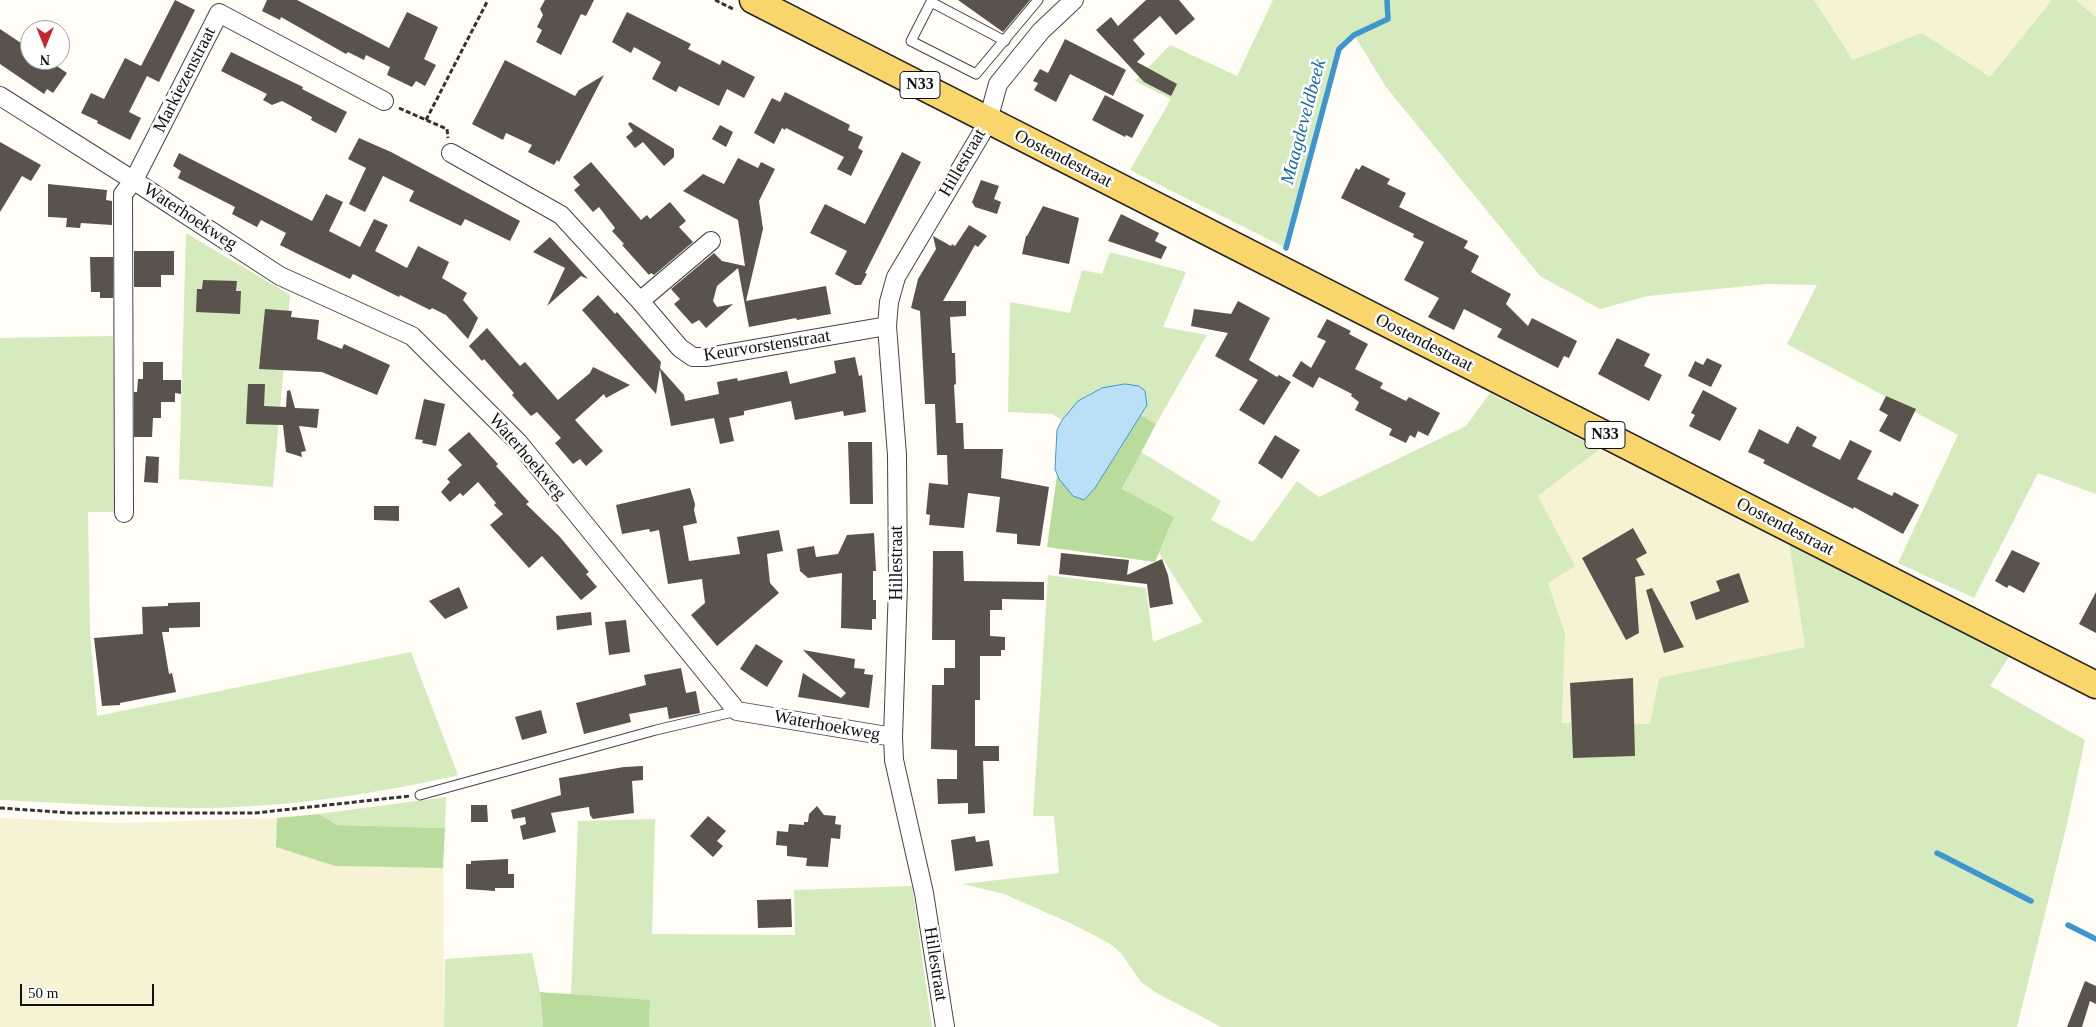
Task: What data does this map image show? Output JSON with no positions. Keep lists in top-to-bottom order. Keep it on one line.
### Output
{"streets":{"main road":["N33","Oostendestraat"],"street":["Markiezenstraat","Hillestraat","Waterhoekweg","Keurvorstenstraat"]},"crossings":[["Markiezenstraat","Waterhoekweg"],["Oostendestraat","Hillestraat"],["Hillestraat","Waterhoekweg"],["Hillestraat","Keurvorstenstraat"]],"water":["Maagdeveldbeek"],"scale_bar":"50 m","north":"bottom"}
